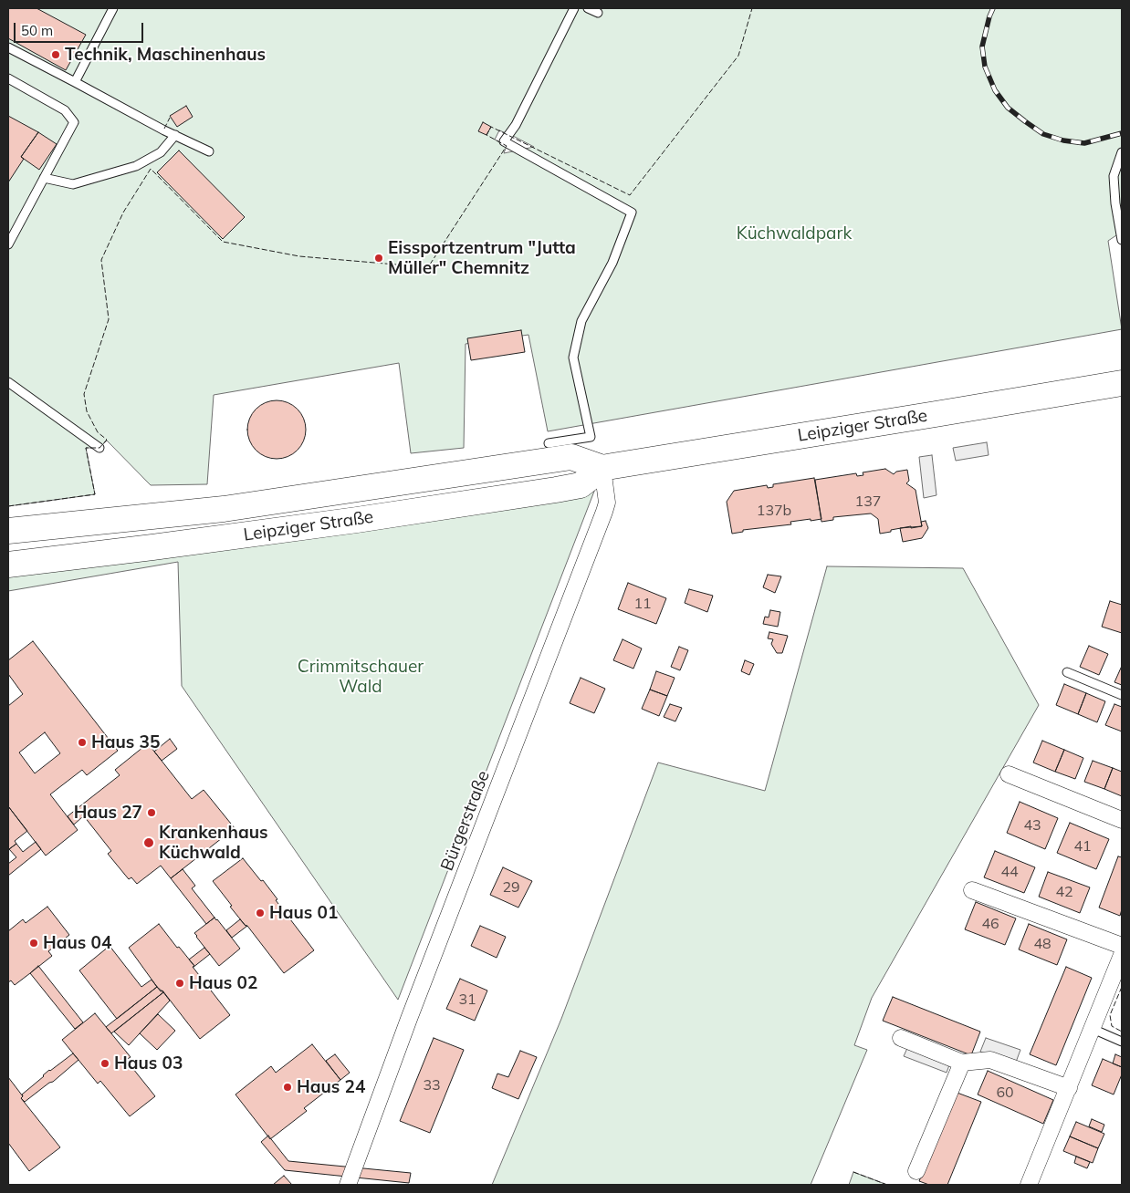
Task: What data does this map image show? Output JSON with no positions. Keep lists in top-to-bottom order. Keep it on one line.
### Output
{"streets":{"main road":["Leipziger Straße"],"street":["Bürgerstraße"]},"crossings":[["Leipziger Straße","Bürgerstraße"]],"parks":["Küchwaldpark","Crimmitschauer Wald"],"places":["Technik, Maschinenhaus","Eissportzentrum \"Jutta Müller\" Chemnitz","Haus 35","Haus 27","Krankenhaus Küchwald","Haus 01","Haus 04","Haus 02","Haus 03","Haus 24"],"house_numbers":["137","137b","11","43","41","44","29","42","46","48","31","33","60"],"scale_bar":"50 m"}
